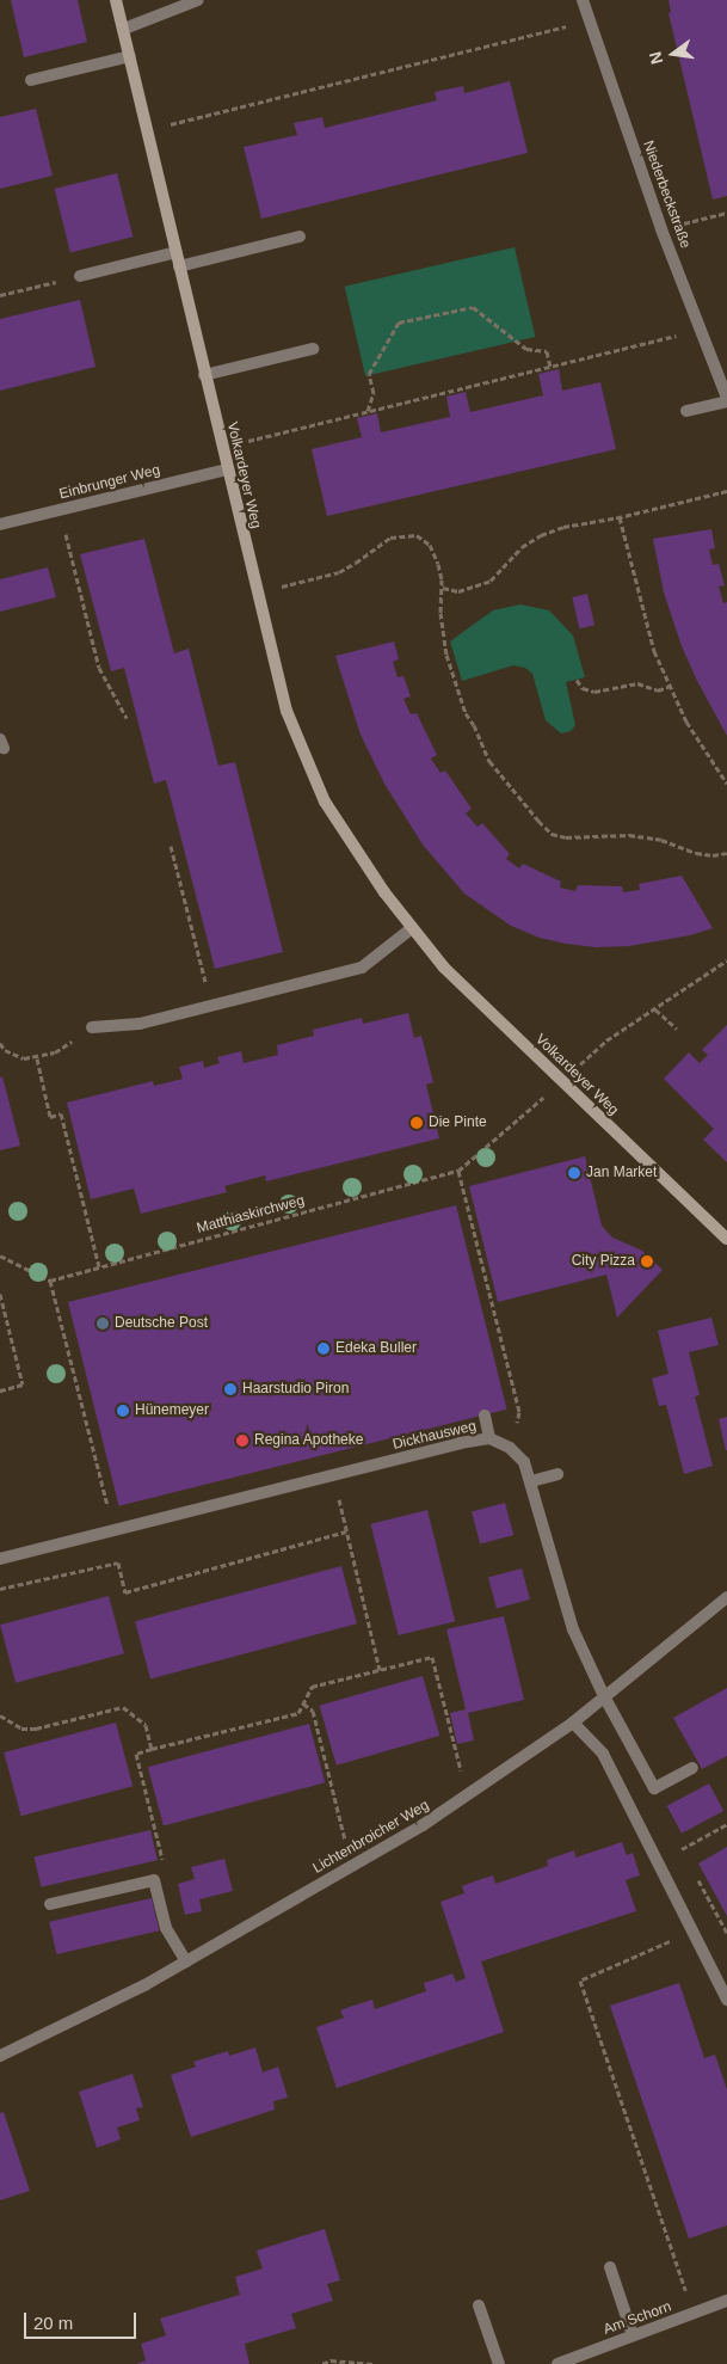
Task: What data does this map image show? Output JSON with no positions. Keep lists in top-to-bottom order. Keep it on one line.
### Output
{"streets":{"street":["Niederbeckstraße","Volkardeyer Weg","Einbrunger Weg","Dickhausweg","Lichtenbroicher Weg","Am Schorn"],"path":["Matthiaskirchweg"]},"crossings":[["Volkardeyer Weg","Einbrunger Weg"],["Volkardeyer Weg","Matthiaskirchweg"],["Dickhausweg","Lichtenbroicher Weg"]],"places":["Die Pinte","Jan Market","City Pizza","Deutsche Post","Edeka Buller","Haarstudio Piron","Hünemeyer","Regina Apotheke"],"scale_bar":"20 m","north":"left"}
